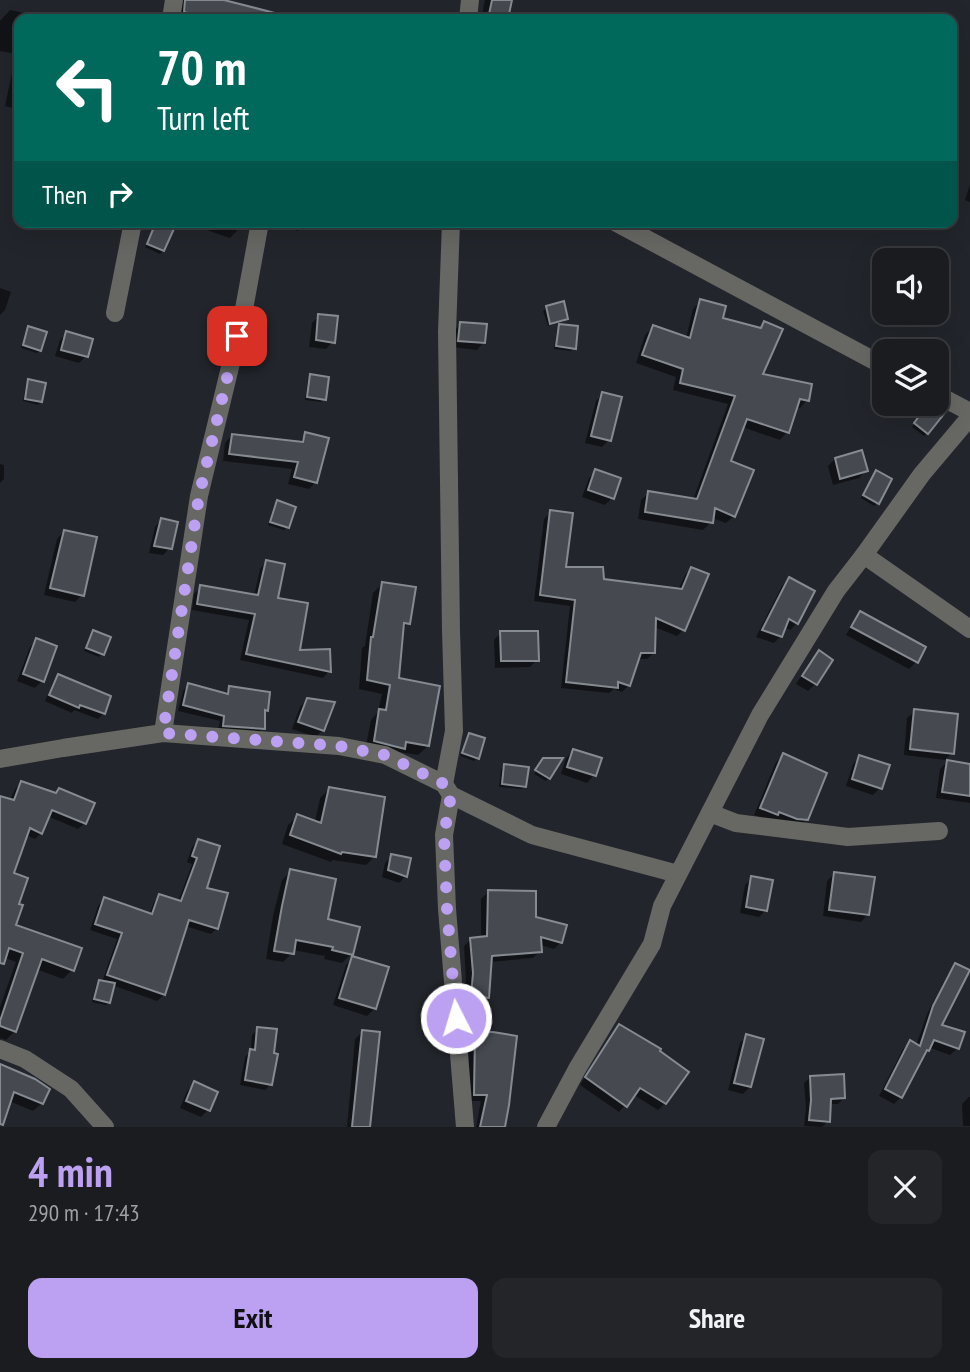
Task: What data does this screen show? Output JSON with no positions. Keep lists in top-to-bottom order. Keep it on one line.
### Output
{"page":{"turn":["70 m","Turn left"],"then":"Then","heading":["4 min","290 m · 17:43"],"buttons":["Exit","Share"]}}
